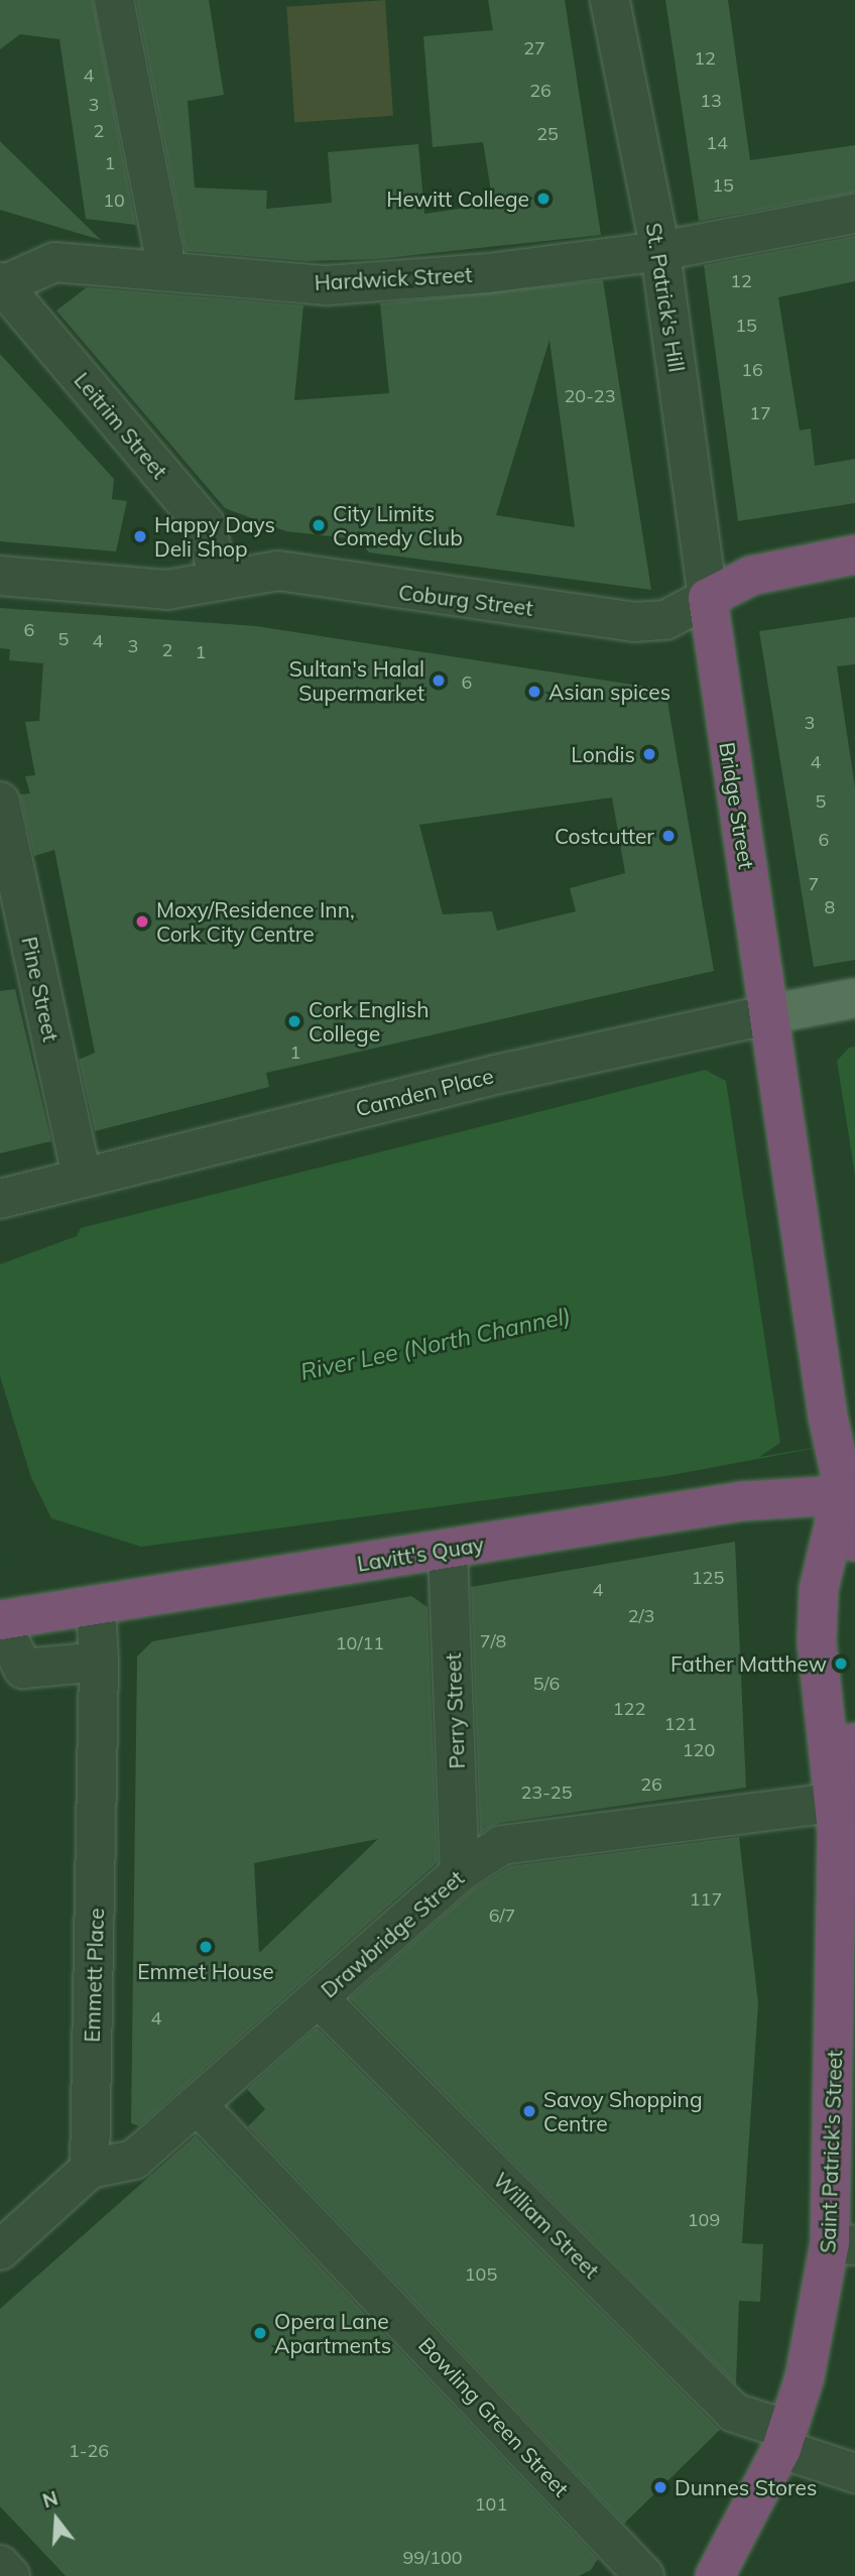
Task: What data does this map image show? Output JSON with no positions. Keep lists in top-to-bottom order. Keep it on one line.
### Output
{"streets":{"highway":["Bridge Street","Lavitt's Quay","Saint Patrick's Street"],"street":["Hardwick Street","St. Patrick's Hill","Leitrim Street","Coburg Street","Pine Street","Camden Place","Perry Street","Drawbridge Street","Emmett Place","William Street","Bowling Green Street"]},"crossings":[["Hardwick Street","St. Patrick's Hill"],["Hardwick Street","Leitrim Street"],["St. Patrick's Hill","Coburg Street"],["St. Patrick's Hill","Bridge Street"],["Leitrim Street","Coburg Street"],["Coburg Street","Bridge Street"],["Bridge Street","Camden Place"],["Bridge Street","Lavitt's Quay"],["Bridge Street","Saint Patrick's Street"],["Pine Street","Camden Place"],["Lavitt's Quay","Perry Street"],["Lavitt's Quay","Emmett Place"],["Lavitt's Quay","Saint Patrick's Street"],["Perry Street","Drawbridge Street"],["Drawbridge Street","Emmett Place"],["Drawbridge Street","Saint Patrick's Street"],["Drawbridge Street","William Street"],["Drawbridge Street","Bowling Green Street"],["Saint Patrick's Street","William Street"]],"water":["River Lee (North Channel)"],"places":["Hewitt College","City Limits Comedy Club","Happy Days Deli Shop","Sultan's Halal Supermarket","Asian spices","Londis","Costcutter","Moxy/Residence Inn, Cork City Centre","Cork English College","Father Matthew","Emmet House","Savoy Shopping Centre","Opera Lane Apartments","Dunnes Stores"],"house_numbers":["27","12","4","26","13","3","2","25","14","1","15","10","12","15","16","20-23","17","6","5","4","3","2","1","6","3","4","5","6","7","8","1","125","4","2/3","7/8","10/11","5/6","122","121","120","26","23-25","117","6/7","4","109","105","1-26","101","99/100"],"north":"top"}
